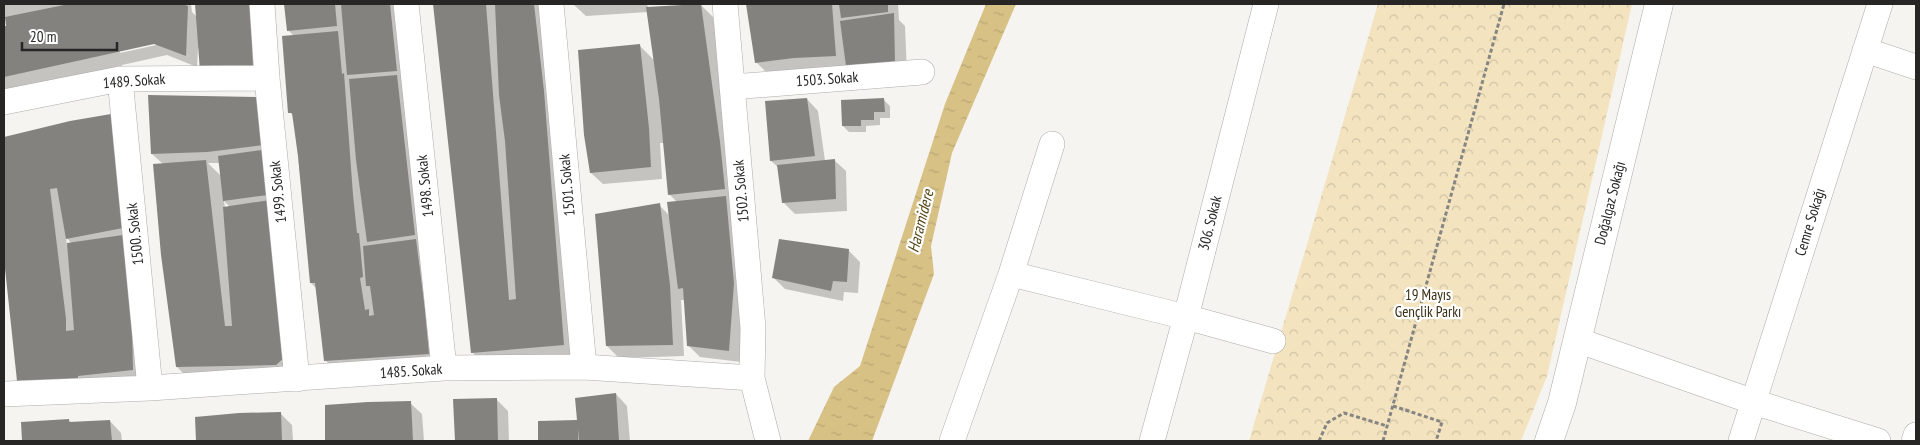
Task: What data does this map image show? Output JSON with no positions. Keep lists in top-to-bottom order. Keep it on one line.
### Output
{"streets":{"street":["1503. Sokak","1489. Sokak","1501. Sokak","1498. Sokak","1502. Sokak","1499. Sokak","Doğalgaz Sokağı","Cemre Sokağı","306. Sokak","1500. Sokak","1485. Sokak"]},"crossings":[["1503. Sokak","1502. Sokak"],["1489. Sokak","1499. Sokak"],["1489. Sokak","1500. Sokak"],["1501. Sokak","1485. Sokak"],["1498. Sokak","1485. Sokak"],["1502. Sokak","1485. Sokak"],["1499. Sokak","1485. Sokak"],["1500. Sokak","1485. Sokak"]],"water":["Haramidere"],"parks":["19 Mayıs Gençlik Parkı"],"scale_bar":"20 m"}
